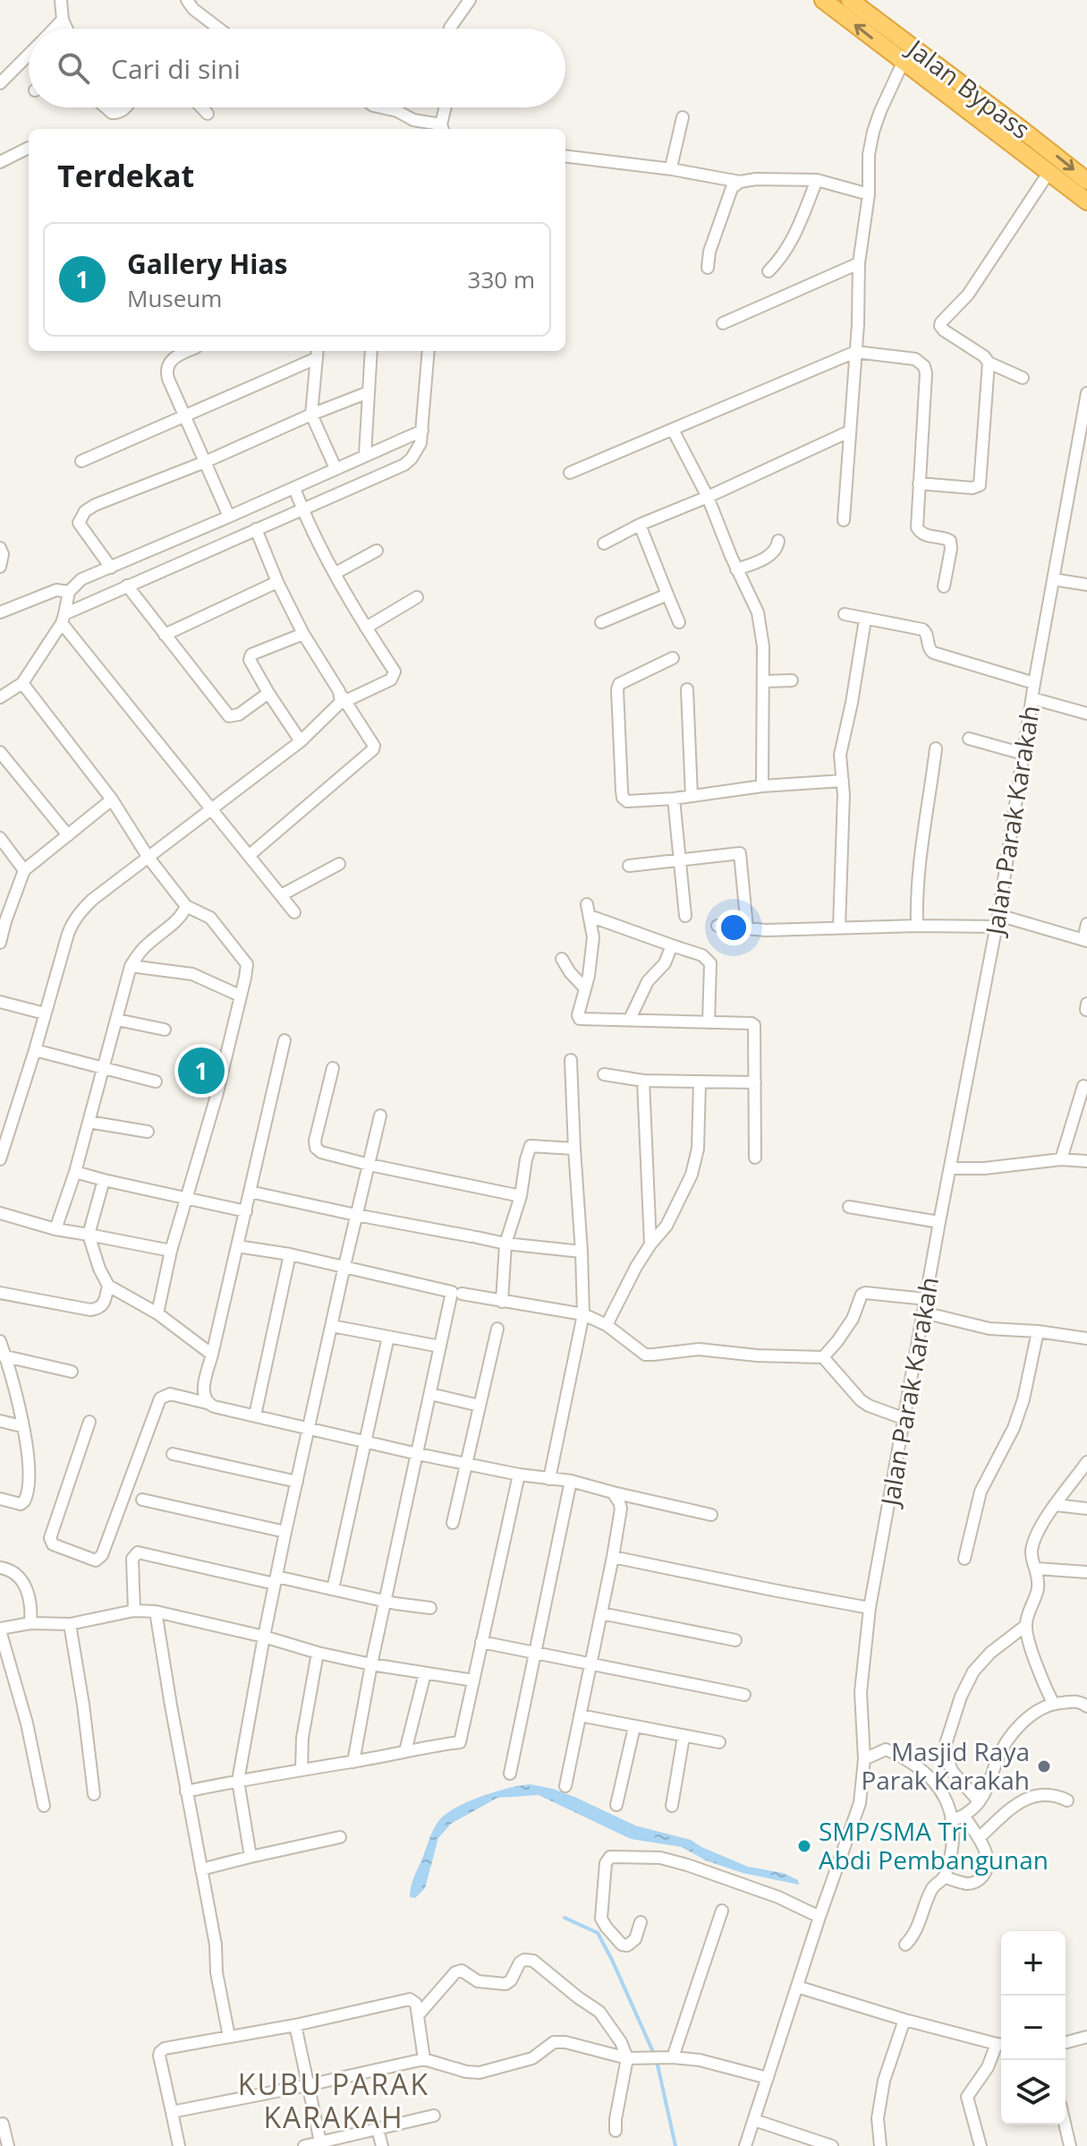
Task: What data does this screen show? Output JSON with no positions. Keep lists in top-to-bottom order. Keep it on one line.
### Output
{"streets":{"highway":["Jalan Bypass"],"street":["Jalan Parak Karakah"]},"districts":["KUBU PARAK KARAKAH"],"places":["Masjid Raya Parak Karakah","SMP/SMA Tri Abdi Pembangunan"],"page":{"search":"Cari di sini","heading":"Terdekat","list":[{"mark":"1","name":"Gallery Hias","note":"Museum","value":"330 m"}],"pins":"1","map_buttons":["+","−"]}}
